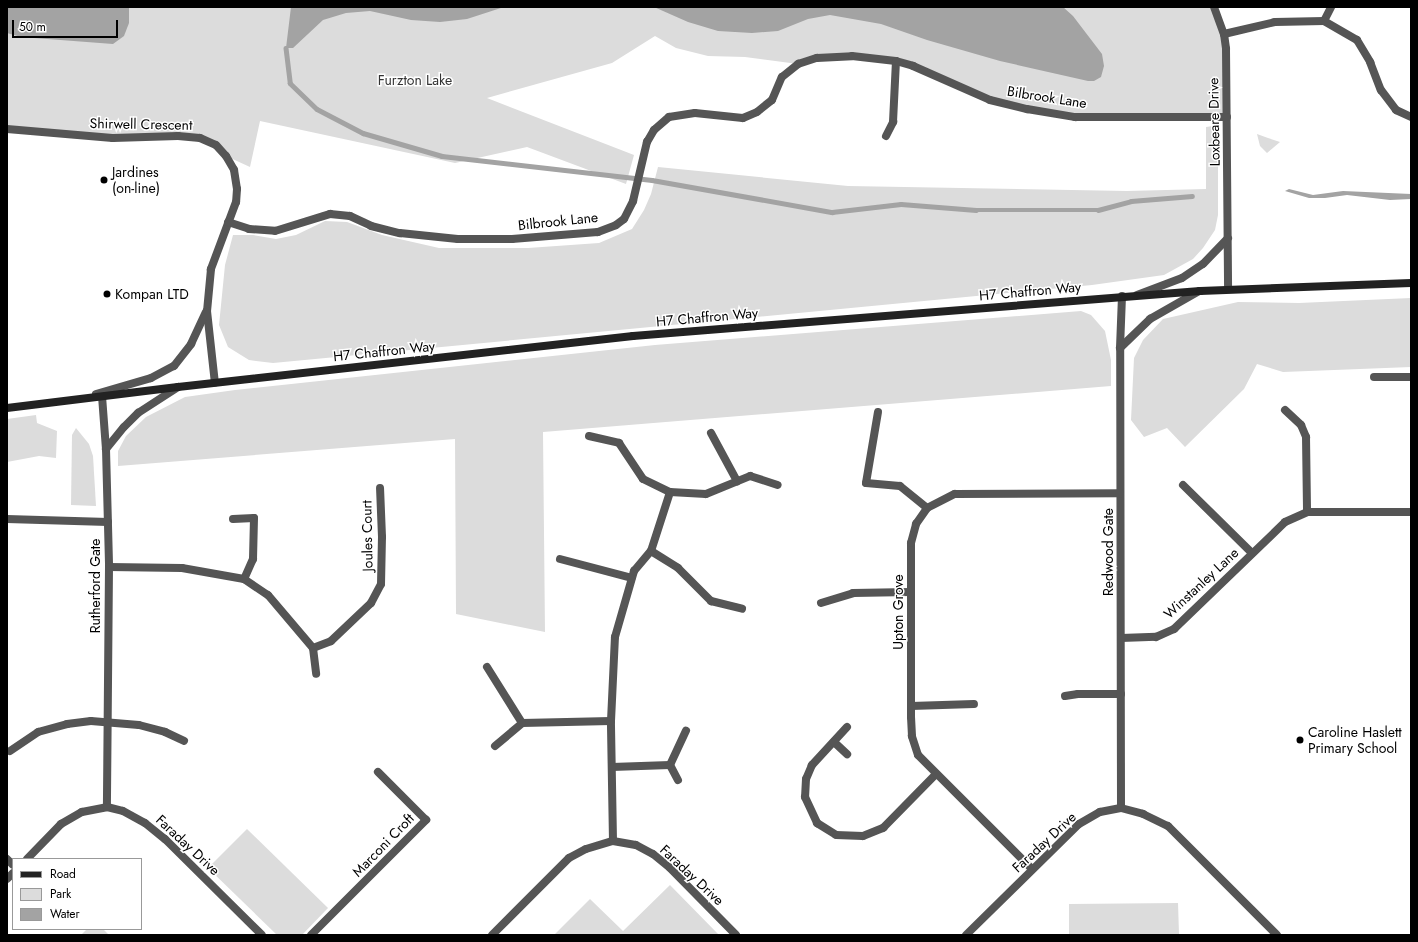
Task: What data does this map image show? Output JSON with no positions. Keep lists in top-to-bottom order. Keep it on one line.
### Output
{"streets":{"street":["Bilbrook Lane","Loxbeare Drive","Shirwell Crescent","H7 Chaffron Way","Joules Court","Redwood Gate","Winstanley Lane","Rutherford Gate","Upton Grove","Faraday Drive","Marconi Croft"]},"crossings":[["Bilbrook Lane","Loxbeare Drive"],["Bilbrook Lane","Shirwell Crescent"],["Loxbeare Drive","H7 Chaffron Way"],["Shirwell Crescent","H7 Chaffron Way"],["H7 Chaffron Way","Redwood Gate"],["H7 Chaffron Way","Rutherford Gate"],["Redwood Gate","Winstanley Lane"],["Redwood Gate","Upton Grove"],["Redwood Gate","Faraday Drive"],["Rutherford Gate","Faraday Drive"],["Upton Grove","Faraday Drive"]],"parks":["Furzton Lake"],"places":["Jardines (on-line)","Kompan LTD","Caroline Haslett Primary School"],"legend":["Road","Park","Water"],"scale_bar":"50 m"}
